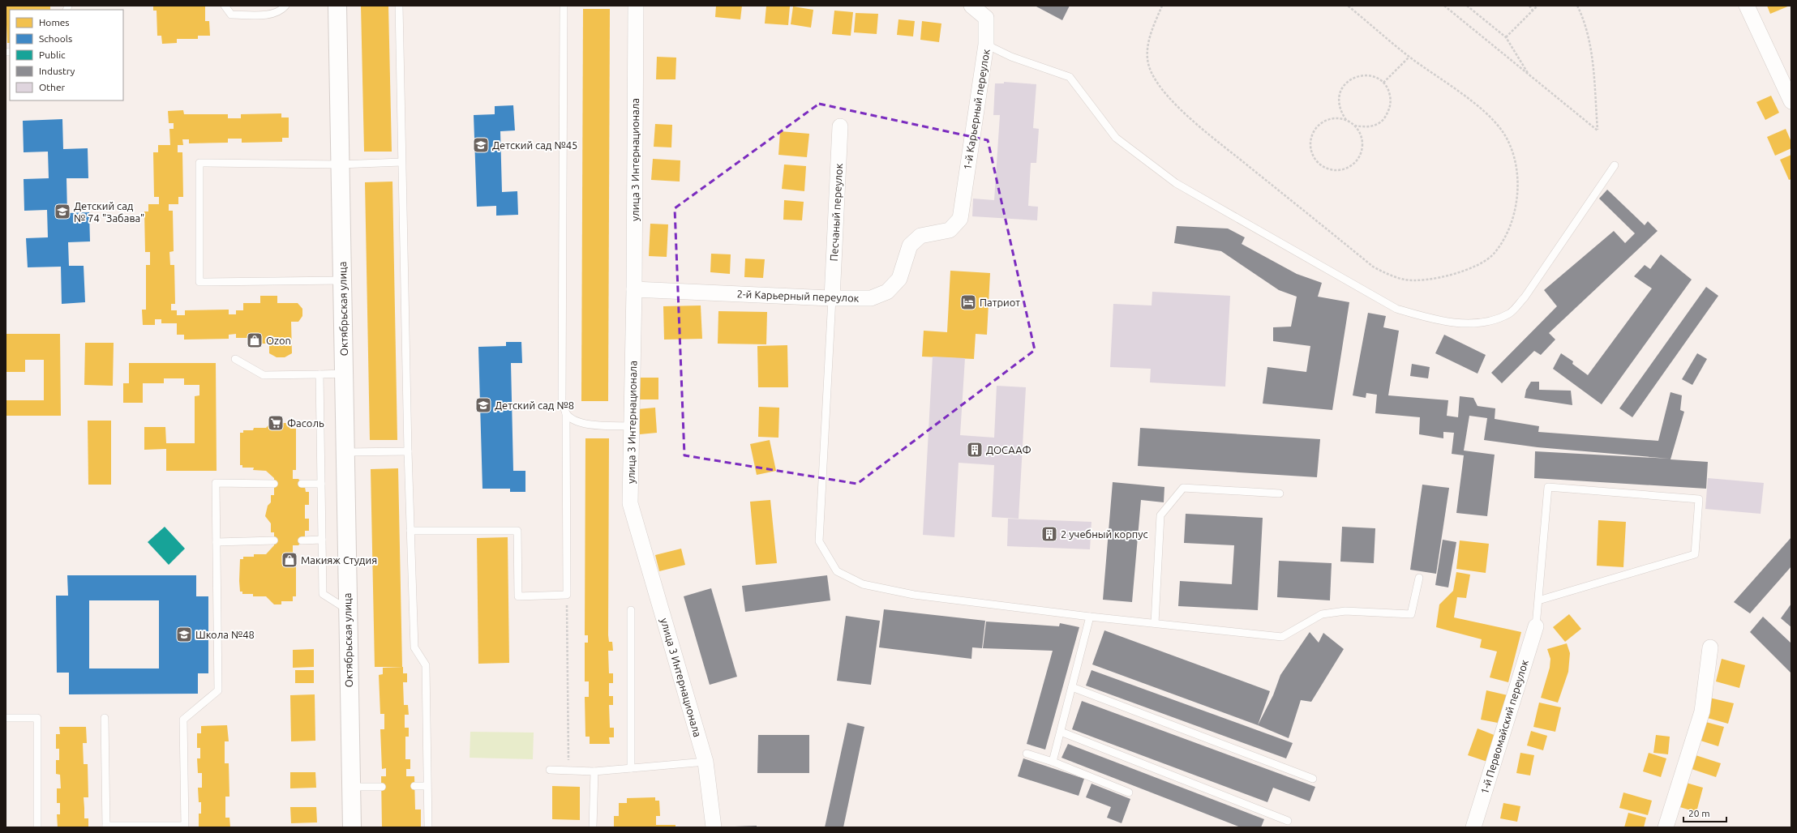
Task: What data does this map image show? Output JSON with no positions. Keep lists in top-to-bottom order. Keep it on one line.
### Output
{"streets":{"street":["1-й Карьерный переулок","улица 3 Интернационала","Песчаный переулок","2-й Карьерный переулок","Октябрьская улица","1-й Первомайский переулок"]},"crossings":[["1-й Карьерный переулок","2-й Карьерный переулок"],["улица 3 Интернационала","2-й Карьерный переулок"],["Песчаный переулок","2-й Карьерный переулок"]],"places":{"school or university":["Детский сад №45","Детский сад № 74 \"Забава\"","Детский сад №8","Школа №48"],"hotel":["Патриот"],"shop":["Ozon","Макияж Студия"],"supermarket":["Фасоль"],"building":["ДОСААФ","2 учебный корпус"]},"legend":["Homes","Schools","Public","Industry","Other"],"scale_bar":"20 m"}
